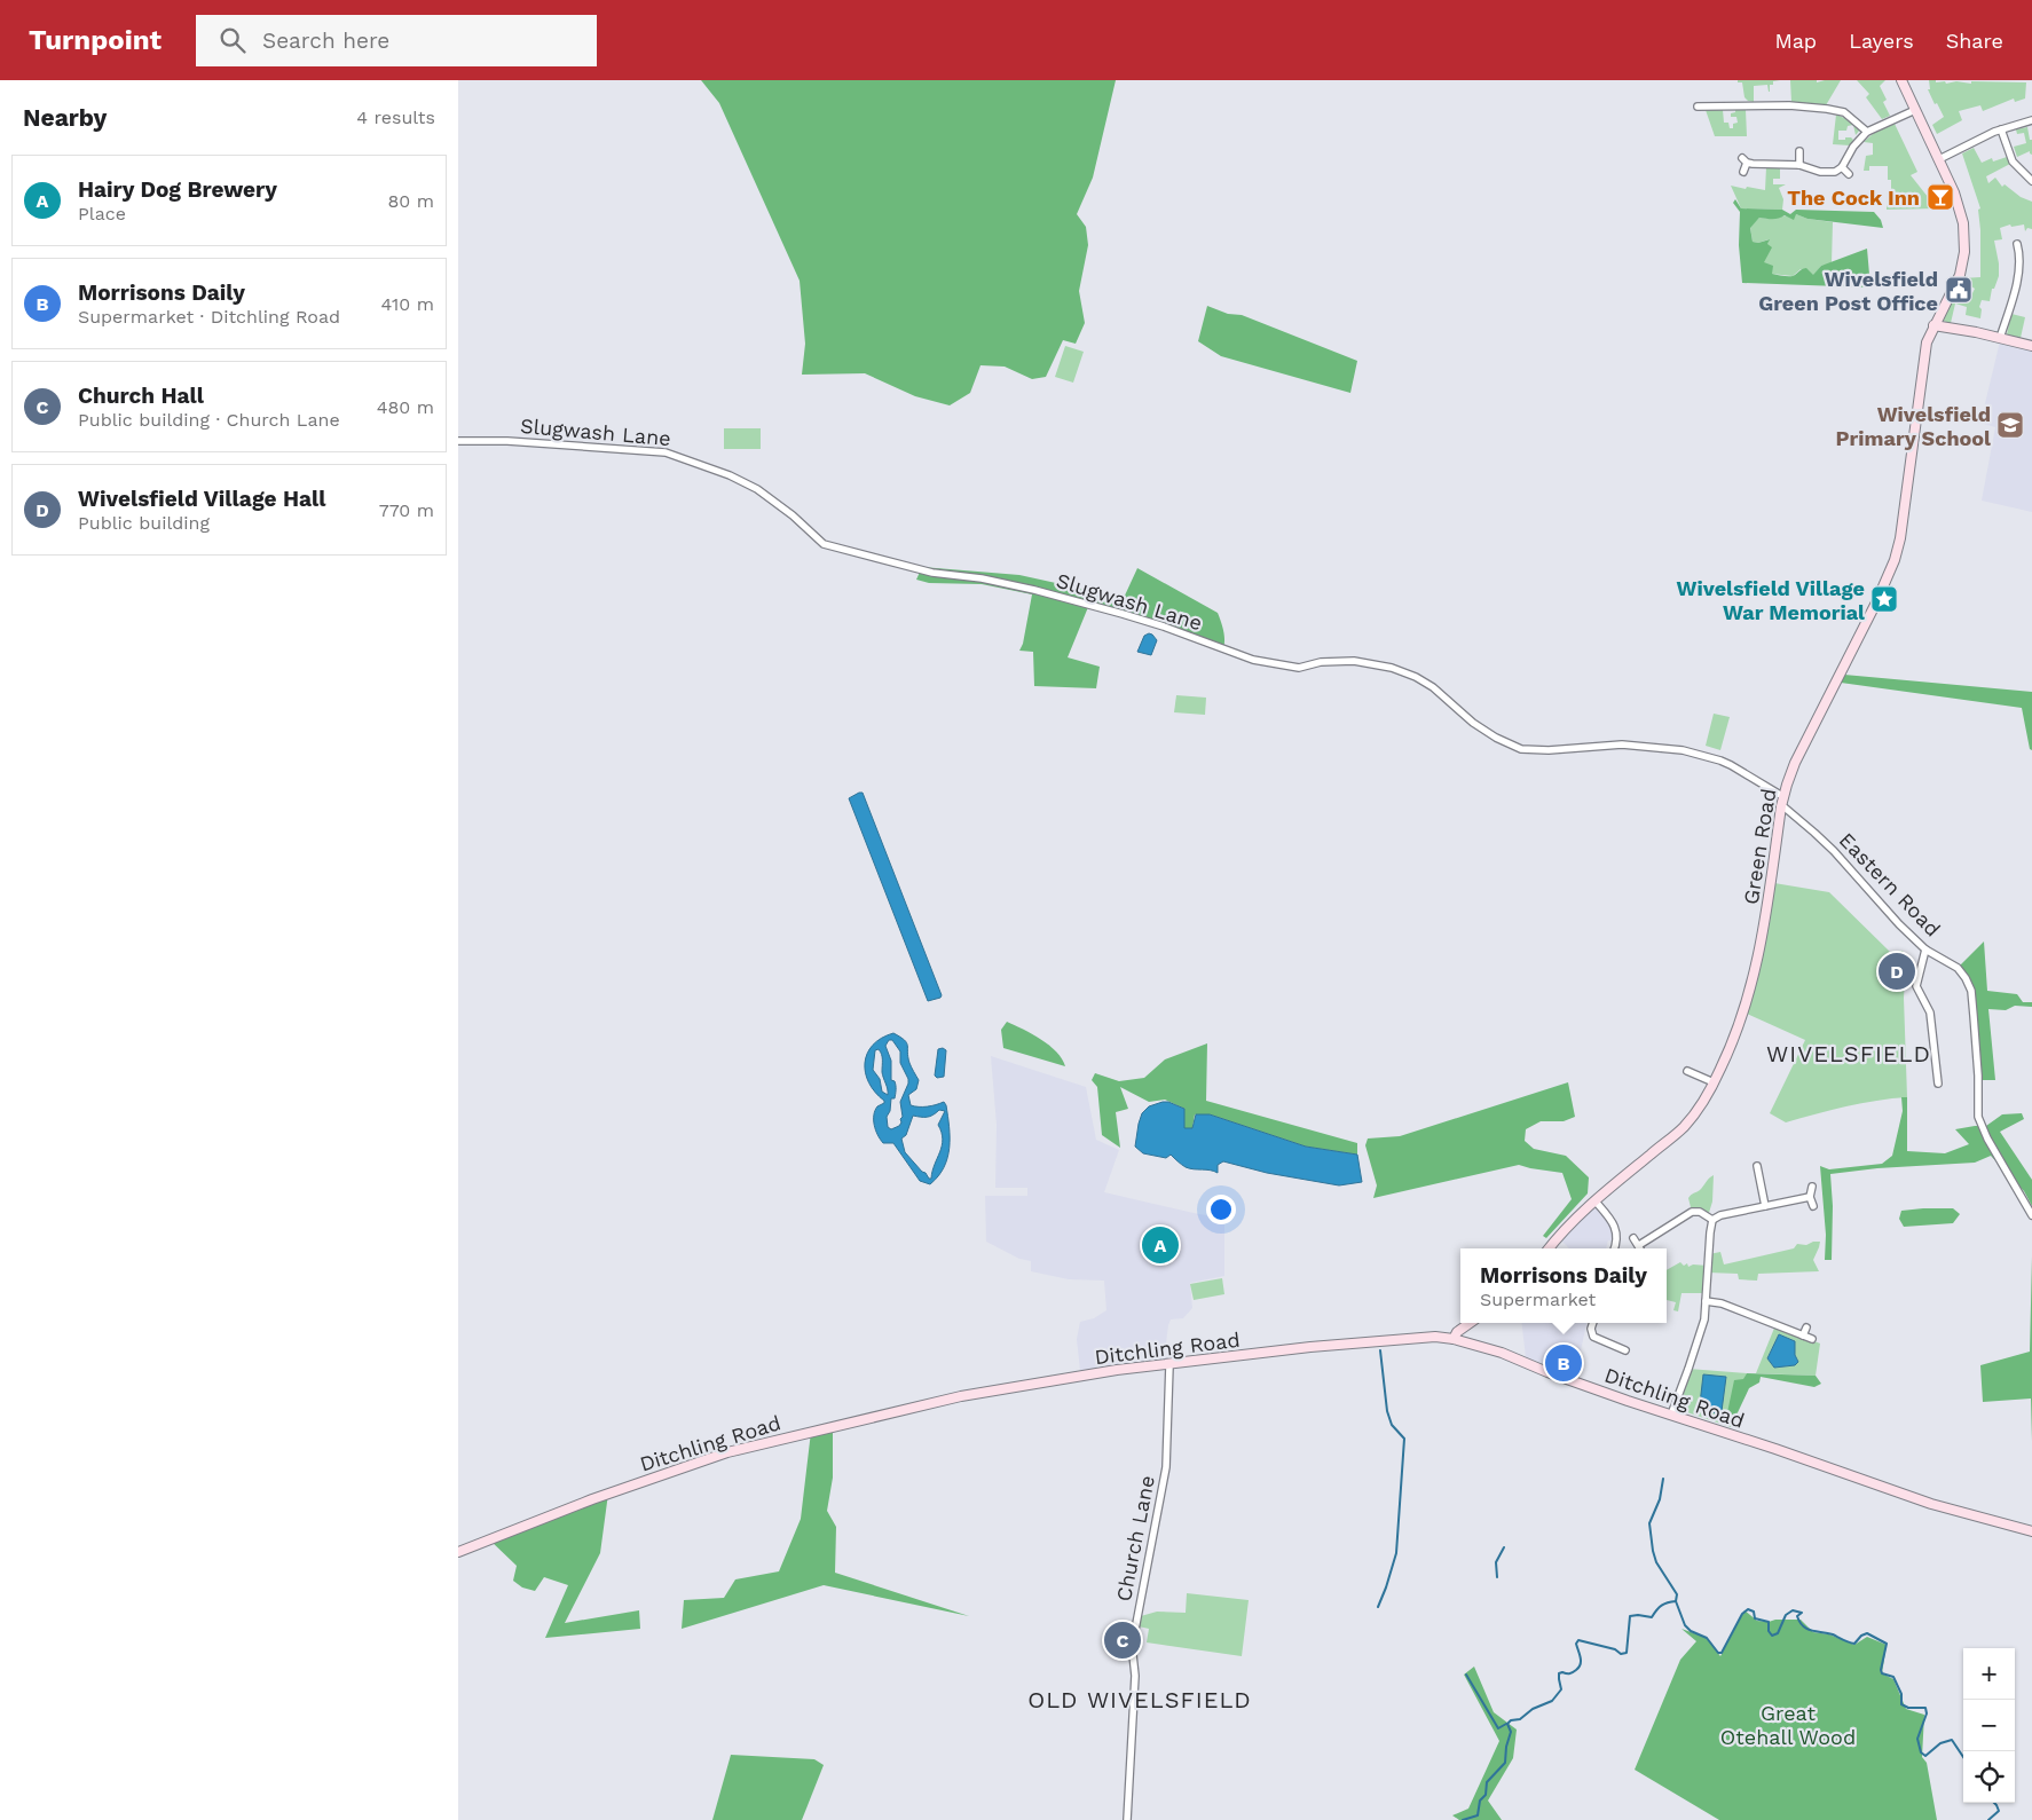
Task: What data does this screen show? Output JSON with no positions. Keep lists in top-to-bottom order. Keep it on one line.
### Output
{"streets":{"main road":["Green Road","Ditchling Road"],"street":["Slugwash Lane","Eastern Road","Church Lane"]},"crossings":[["Slugwash Lane","Green Road"],["Green Road","Eastern Road"],["Ditchling Road","Church Lane"]],"districts":["WIVELSFIELD","OLD WIVELSFIELD"],"parks":["Great Otehall Wood"],"places":{"bar":["The Cock Inn"],"public building":["Wivelsfield Green Post Office"],"school or university":["Wivelsfield Primary School"],"place":["Wivelsfield Village War Memorial"]},"page":{"header":"Turnpoint","search":"Search here","nav":["Map","Layers","Share"],"heading":["Nearby","4 results"],"list":[{"mark":"A","name":"Hairy Dog Brewery","note":"Place","value":"80 m"},{"mark":"B","name":"Morrisons Daily","note":"Supermarket · Ditchling Road","value":"410 m"},{"mark":"C","name":"Church Hall","note":"Public building · Church Lane","value":"480 m"},{"mark":"D","name":"Wivelsfield Village Hall","note":"Public building","value":"770 m"}],"pins":["D","A","B","C"],"popup":["Morrisons Daily","Supermarket"],"map_buttons":["+","−"]}}
